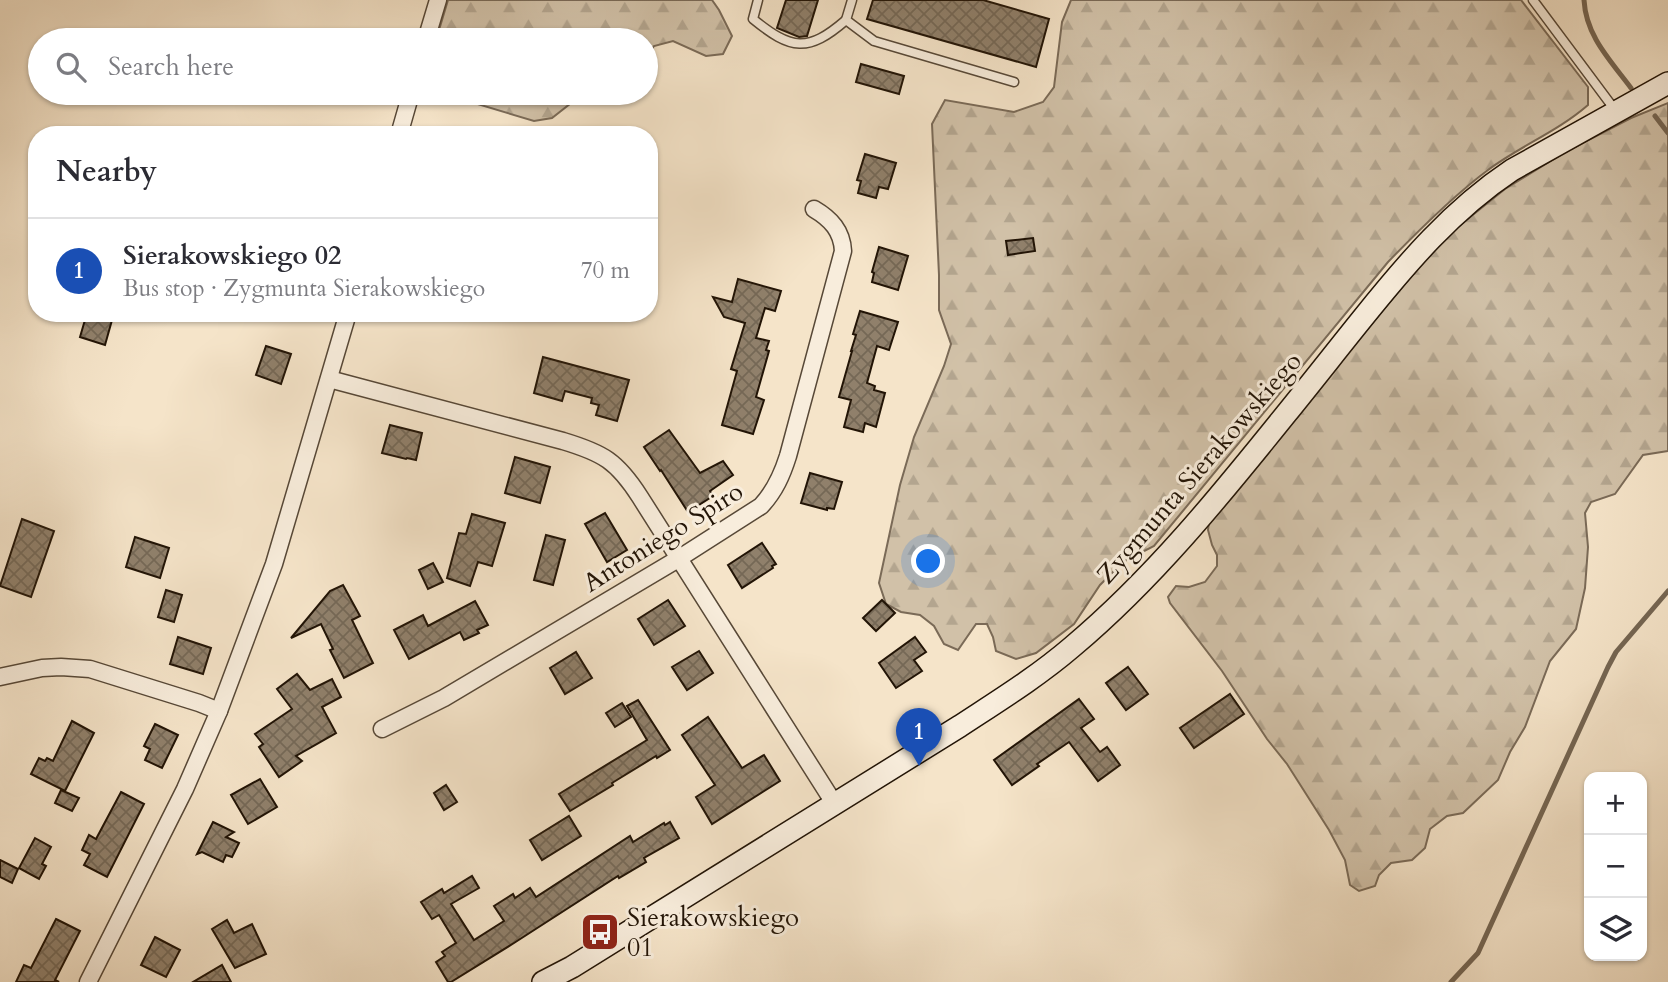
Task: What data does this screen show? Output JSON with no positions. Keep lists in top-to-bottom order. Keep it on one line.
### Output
{"streets":{"street":["Zygmunta Sierakowskiego","Antoniego Spiro"]},"places":{"bus stop":["Sierakowskiego 01"]},"page":{"search":"Search here","heading":"Nearby","list":[{"mark":"1","name":"Sierakowskiego 02","note":"Bus stop · Zygmunta Sierakowskiego","value":"70 m"}],"pins":"1","map_buttons":["+","−"]}}
